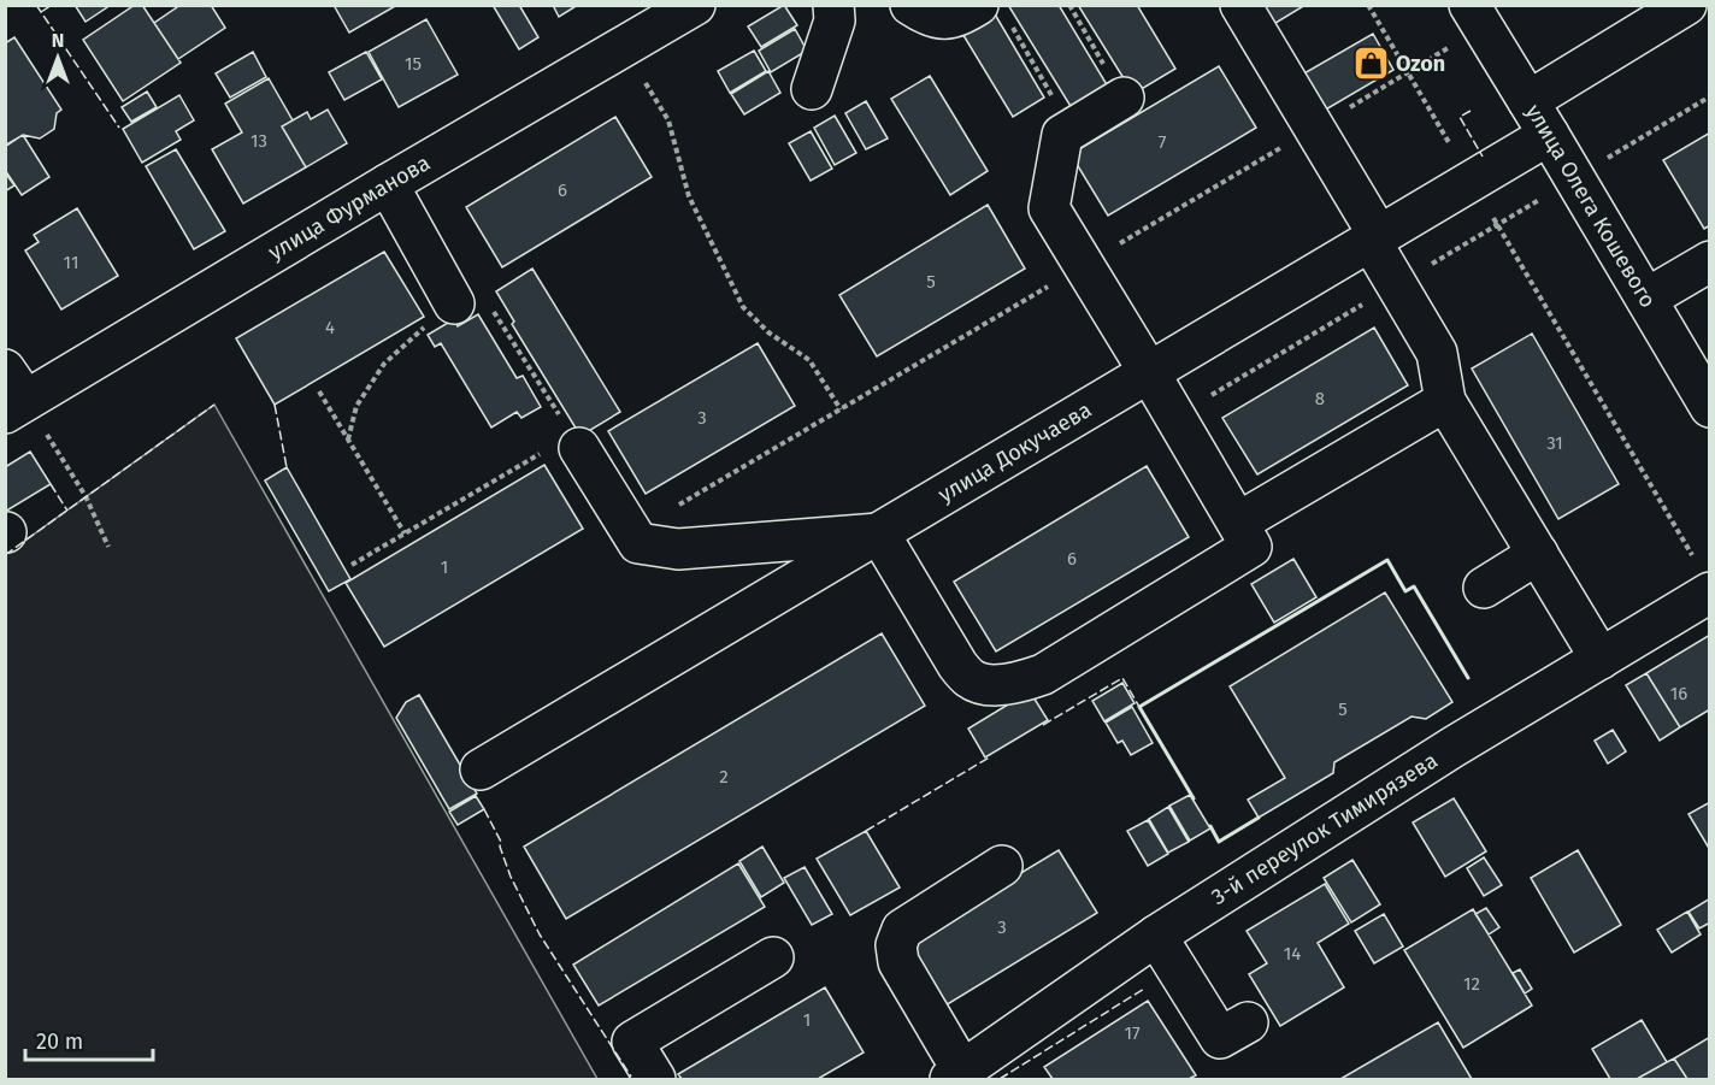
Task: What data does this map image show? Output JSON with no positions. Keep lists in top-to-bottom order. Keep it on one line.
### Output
{"streets":{"street":["улица Олега Кошевого","улица Фурманова","улица Докучаева","3-й переулок Тимирязева"]},"crossings":[["улица Олега Кошевого","улица Докучаева"]],"places":{"shop":["Ozon"]},"house_numbers":["15","13","7","6","11","5","4","8","3","31","6","1","16","5","2","3","14","12","1","17"],"scale_bar":"20 m","north":"top"}
